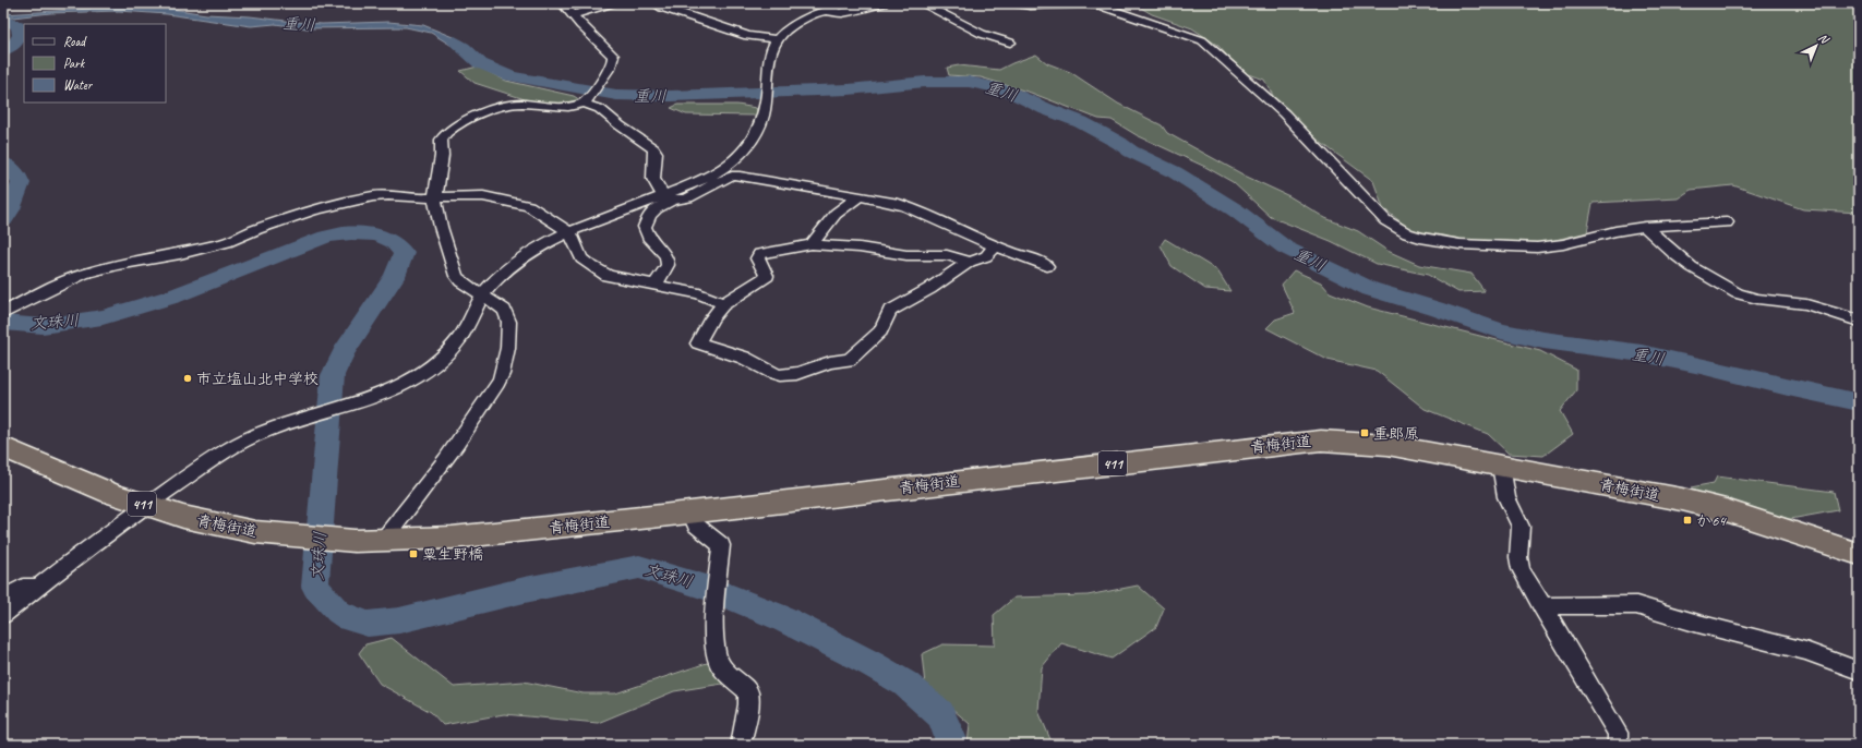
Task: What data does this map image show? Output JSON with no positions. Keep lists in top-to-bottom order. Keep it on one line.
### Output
{"streets":{"highway":["青梅街道","411"]},"water":["重川","文珠川"],"places":{"other":["市立塩山北中学校"],"transit":["重郎原","か64","粟生野橋"]},"legend":["Road","Park","Water"],"north":"top right"}
